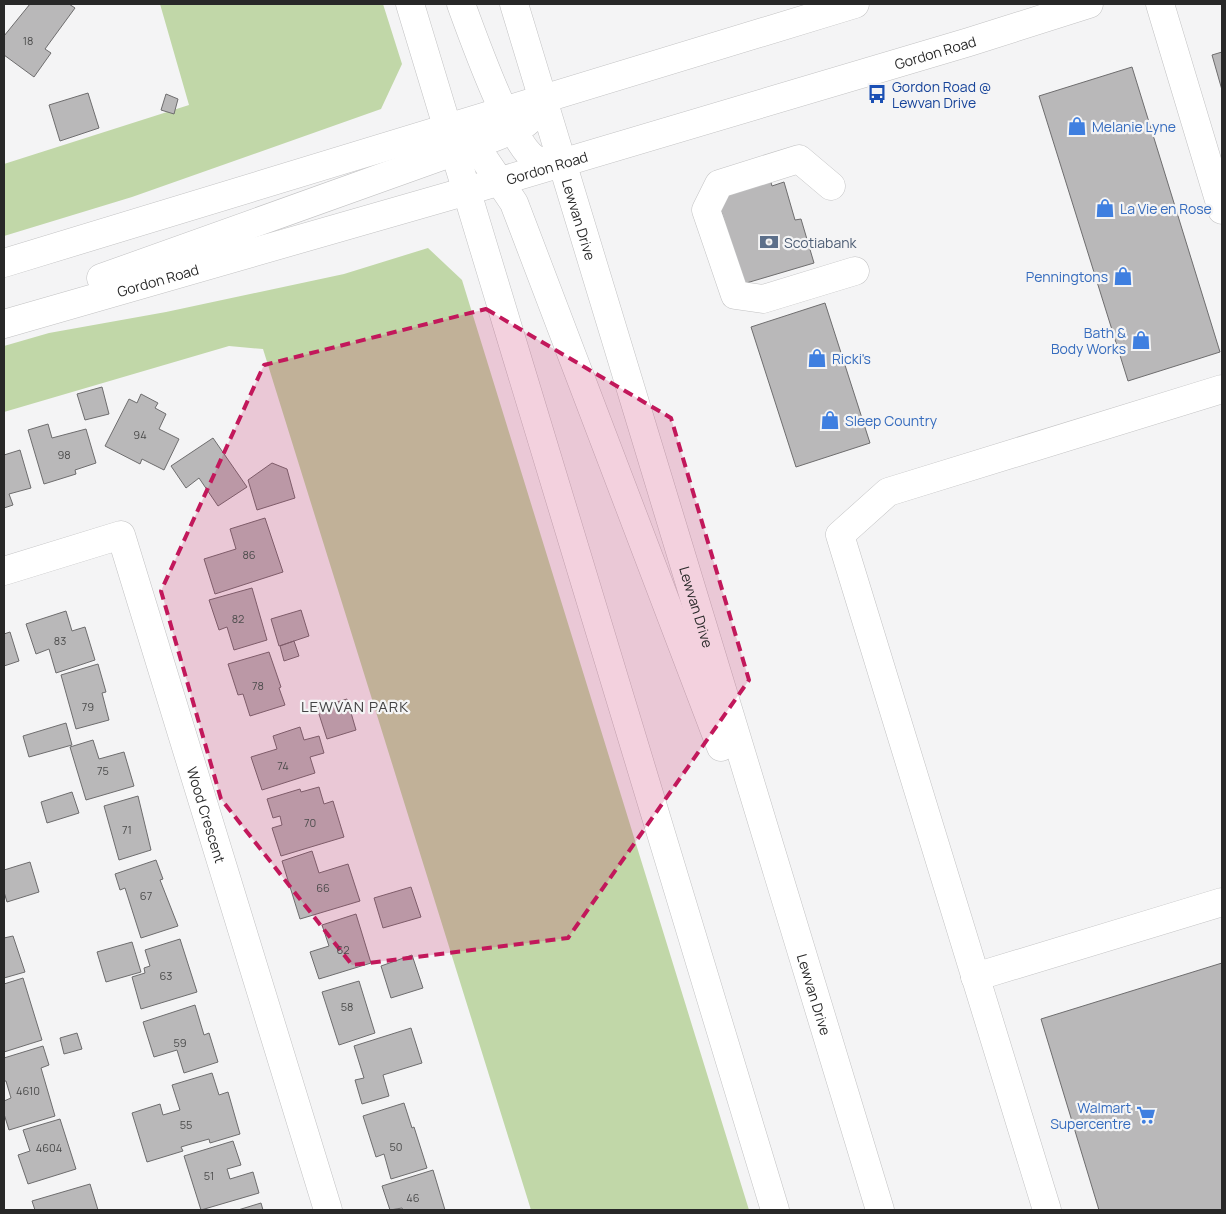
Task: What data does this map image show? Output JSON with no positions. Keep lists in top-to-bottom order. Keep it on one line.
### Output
{"streets":{"main road":["Gordon Road","Lewvan Drive","Wood Crescent"]},"crossings":[["Gordon Road","Lewvan Drive"]],"districts":["LEWVAN PARK"],"places":{"bus stop":["Gordon Road @ Lewvan Drive"],"shop":["Melanie Lyne","La Vie en Rose","Penningtons","Bath & Body Works","Ricki's","Sleep Country"],"bank":["Scotiabank"],"supermarket":["Walmart Supercentre"]},"house_numbers":["18","94","98","86","82","83","78","79","74","75","70","71","66","67","62","63","58","59","4610","55","50","4604","51","46"]}
